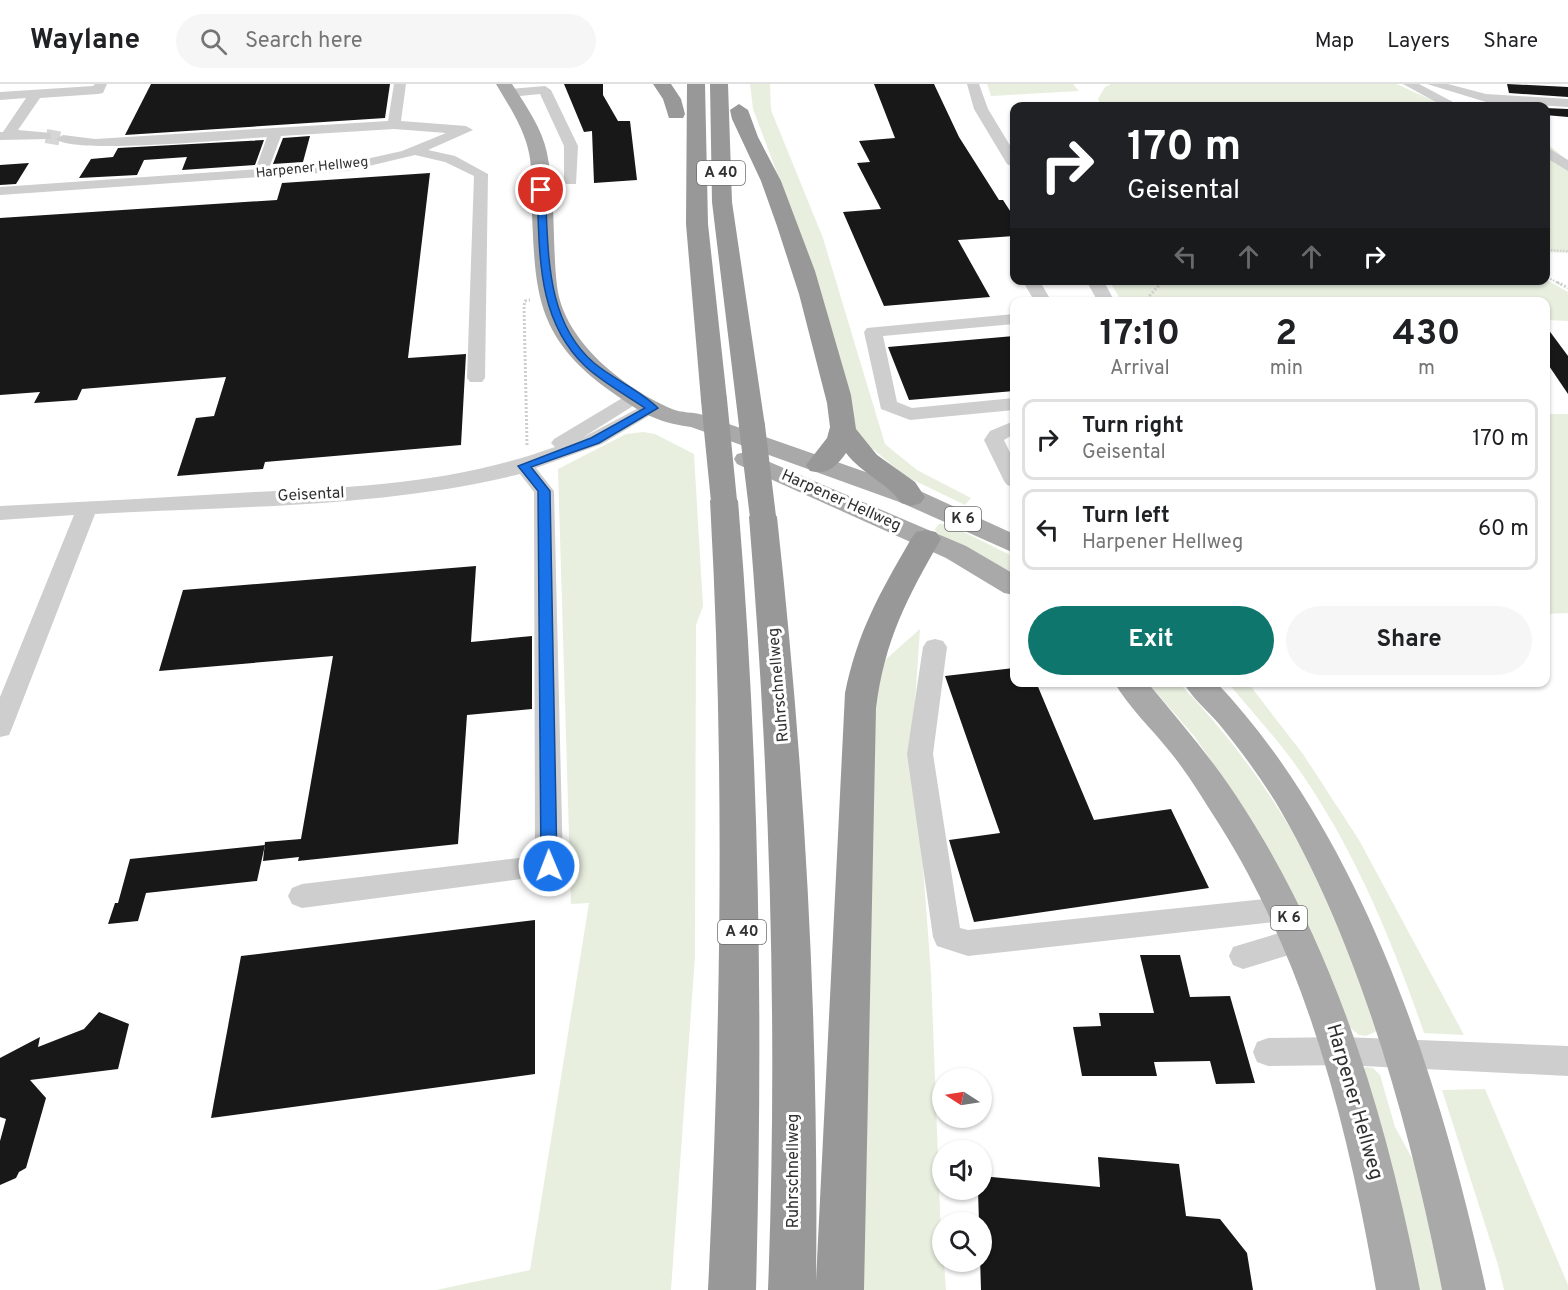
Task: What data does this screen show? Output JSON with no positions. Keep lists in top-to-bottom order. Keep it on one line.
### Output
{"streets":{"highway":["A 40","Ruhrschnellweg"],"main road":["Harpener Hellweg","K 6"],"street":["Geisental"]},"crossings":[["Harpener Hellweg","Geisental"]],"north":"left","page":{"header":"Waylane","search":"Search here","nav":["Map","Layers","Share"],"turn":["170 m","Geisental"],"eta":["17:10","Arrival","2","min","430","m"],"list":[{"name":"Turn right","note":"Geisental","value":"170 m"},{"name":"Turn left","note":"Harpener Hellweg","value":"60 m"}],"buttons":["Exit","Share"]}}
